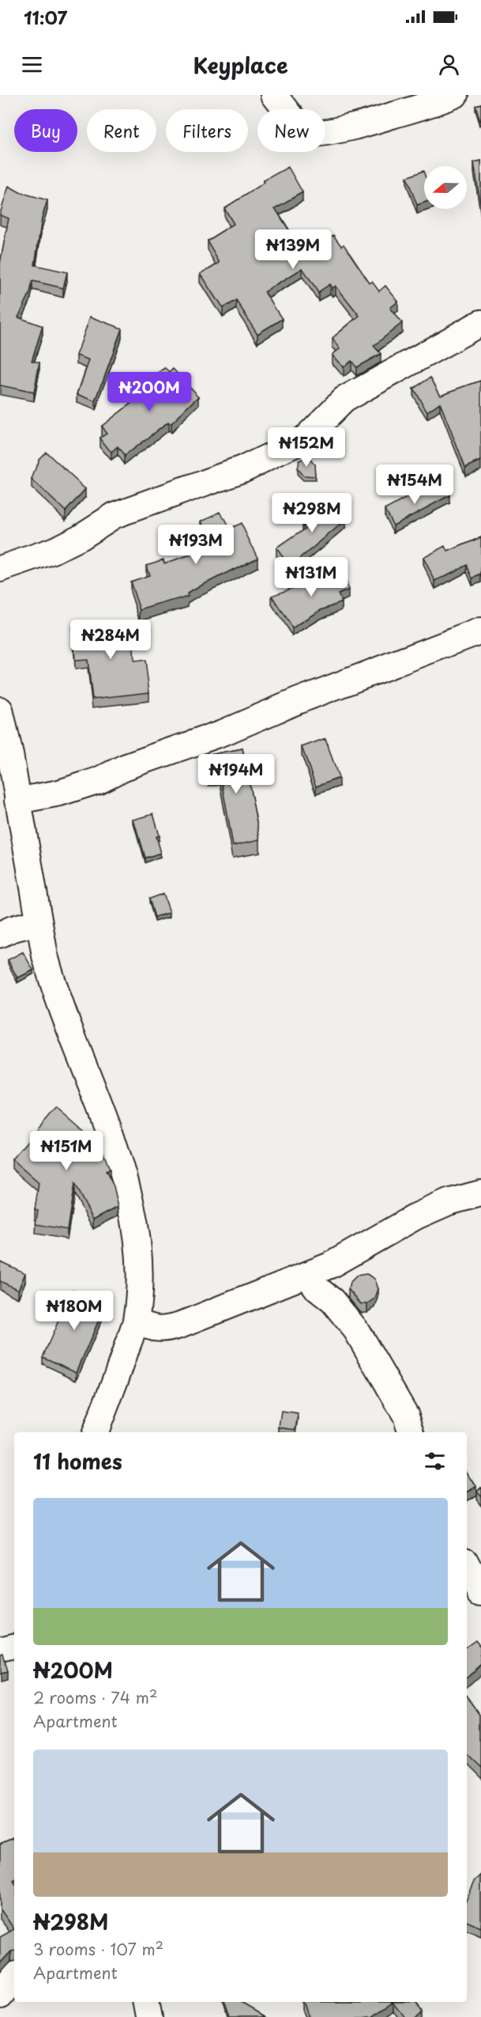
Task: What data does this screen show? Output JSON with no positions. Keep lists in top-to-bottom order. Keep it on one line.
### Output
{"north":"left","page":{"status":"11:07","header":"Keyplace","chip":["Buy","Rent","Filters","New"],"price":["₦139M","₦200M","₦152M","₦154M","₦298M","₦193M","₦131M","₦284M","₦194M","₦151M","₦180M"],"heading":"11 homes","list":[{"name":"₦200M","note":"2 rooms · 74 m² · Apartment"},{"name":"₦298M","note":"3 rooms · 107 m² · Apartment"}]}}
